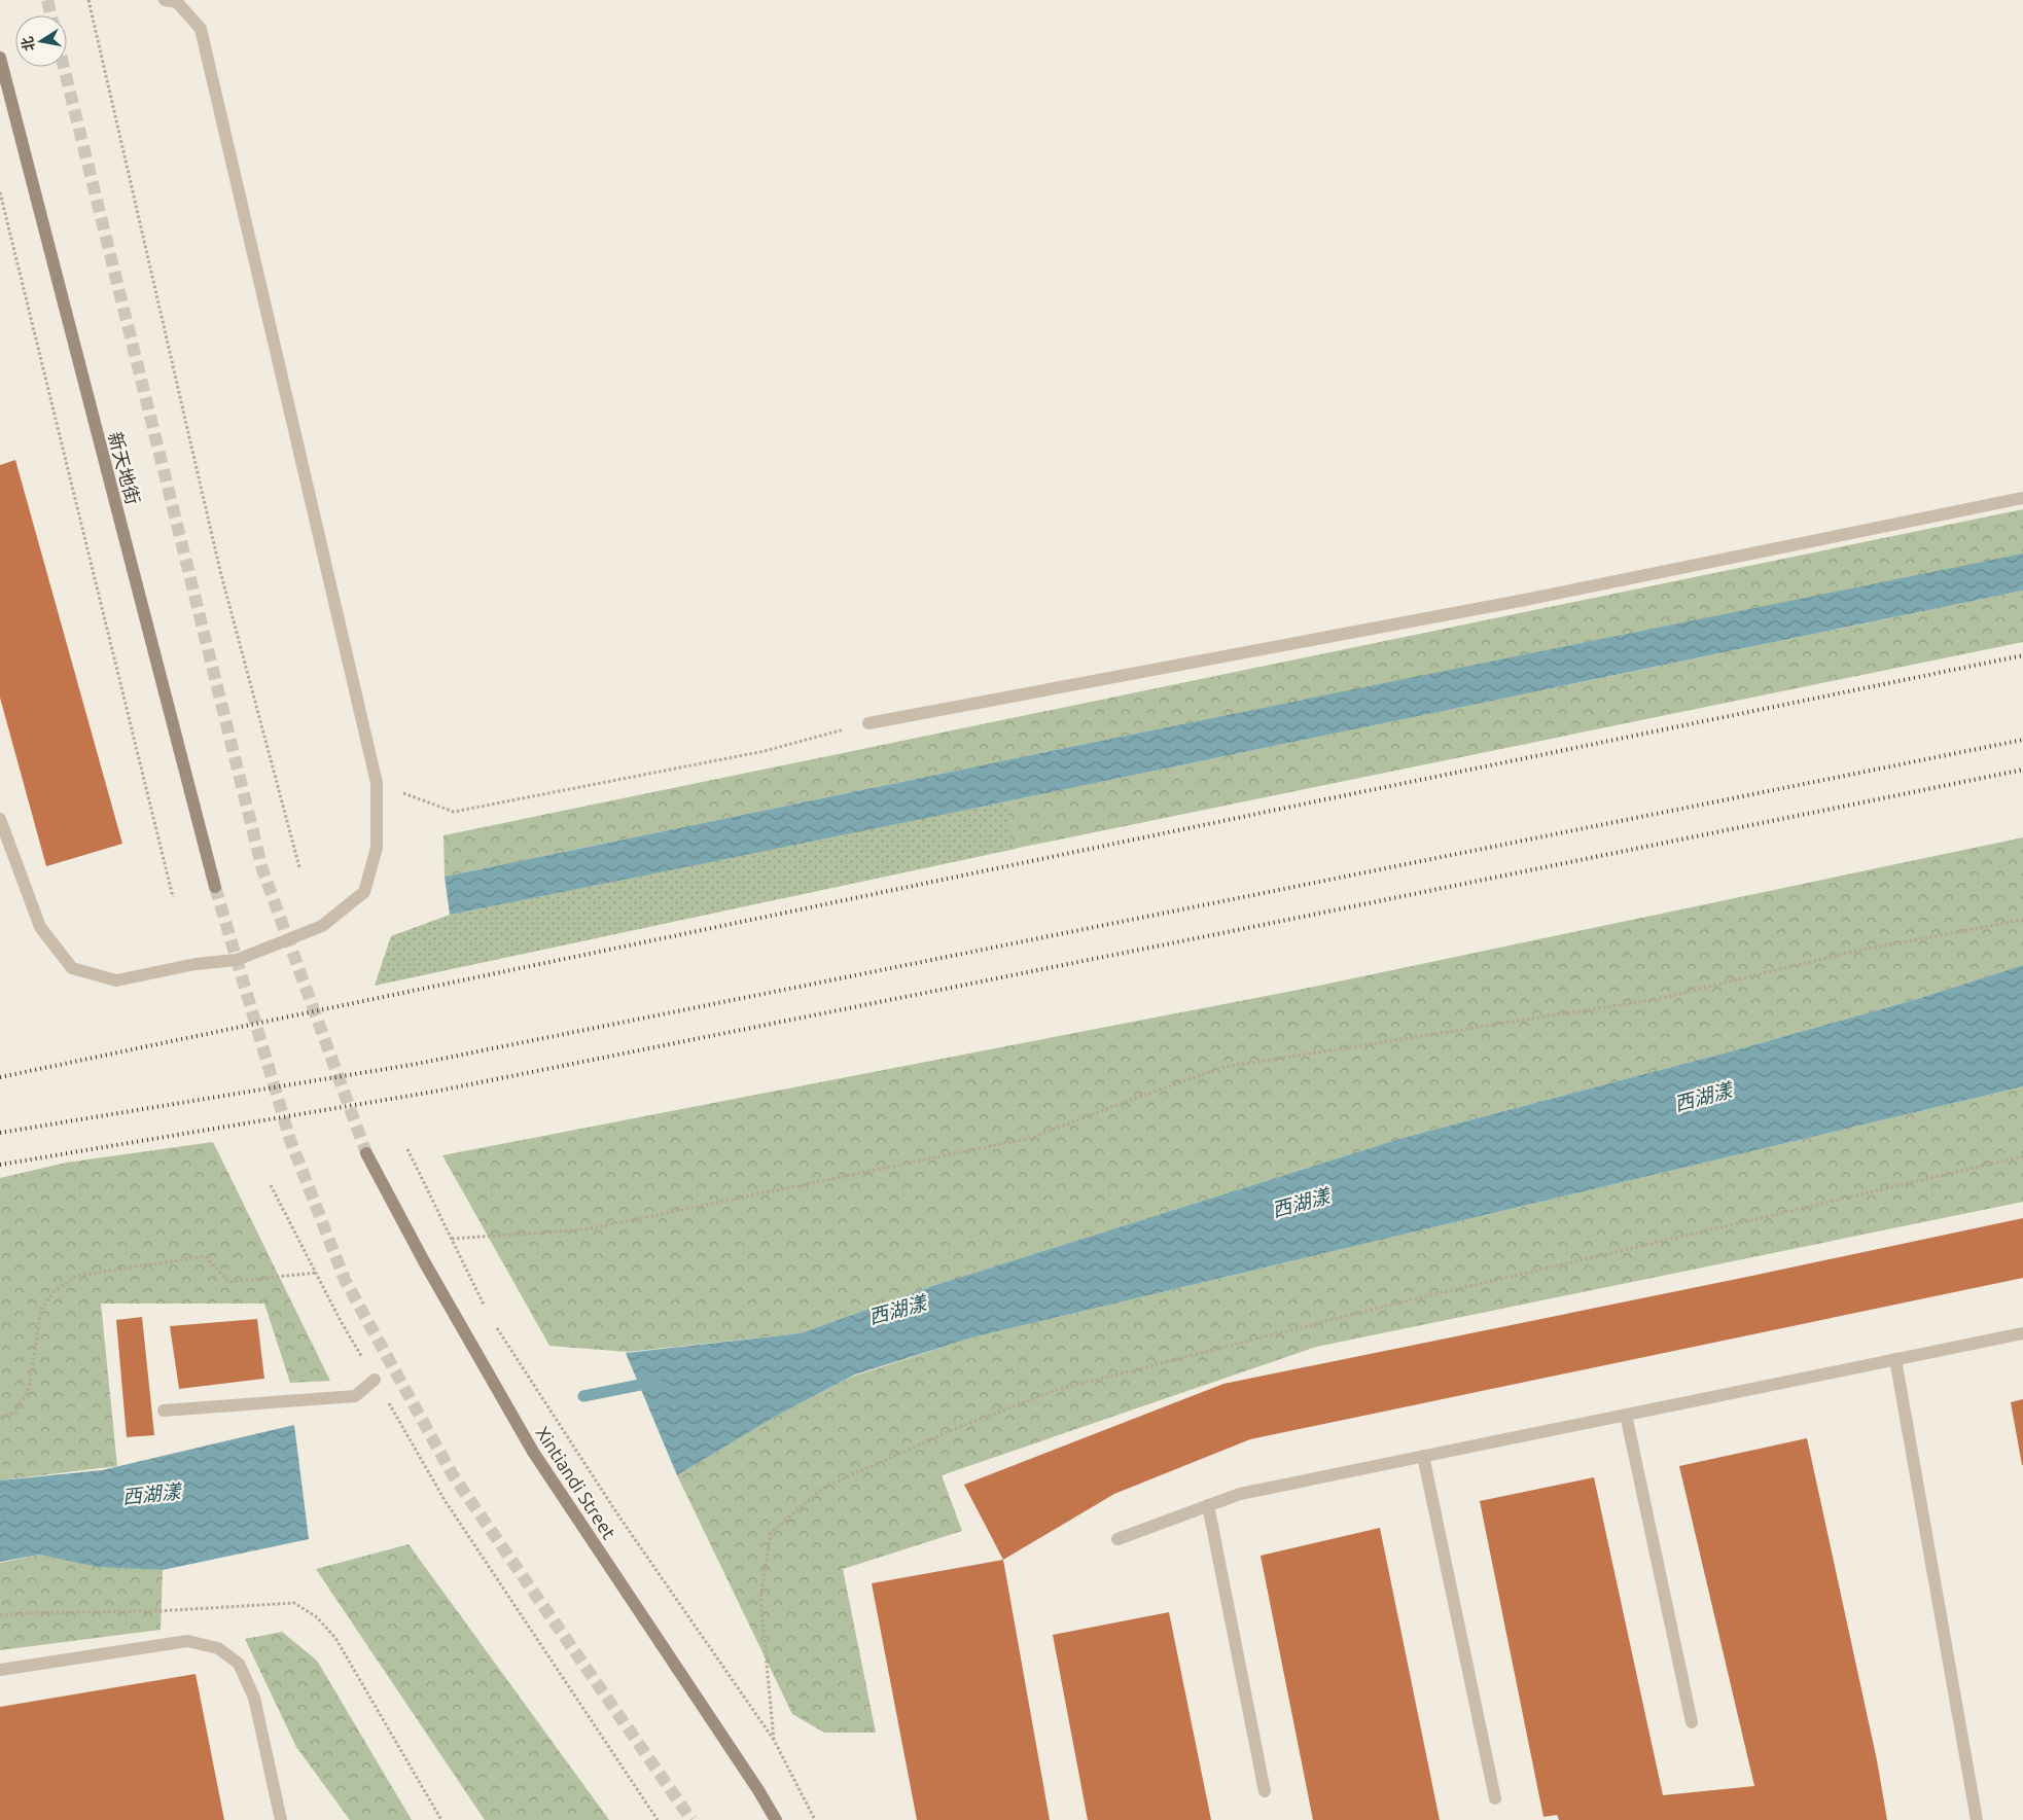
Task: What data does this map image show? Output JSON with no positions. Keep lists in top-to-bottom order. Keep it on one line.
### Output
{"streets":{"main road":["新天地街","Xintiandi Street"]},"water":["西湖漾"],"north":"left"}
